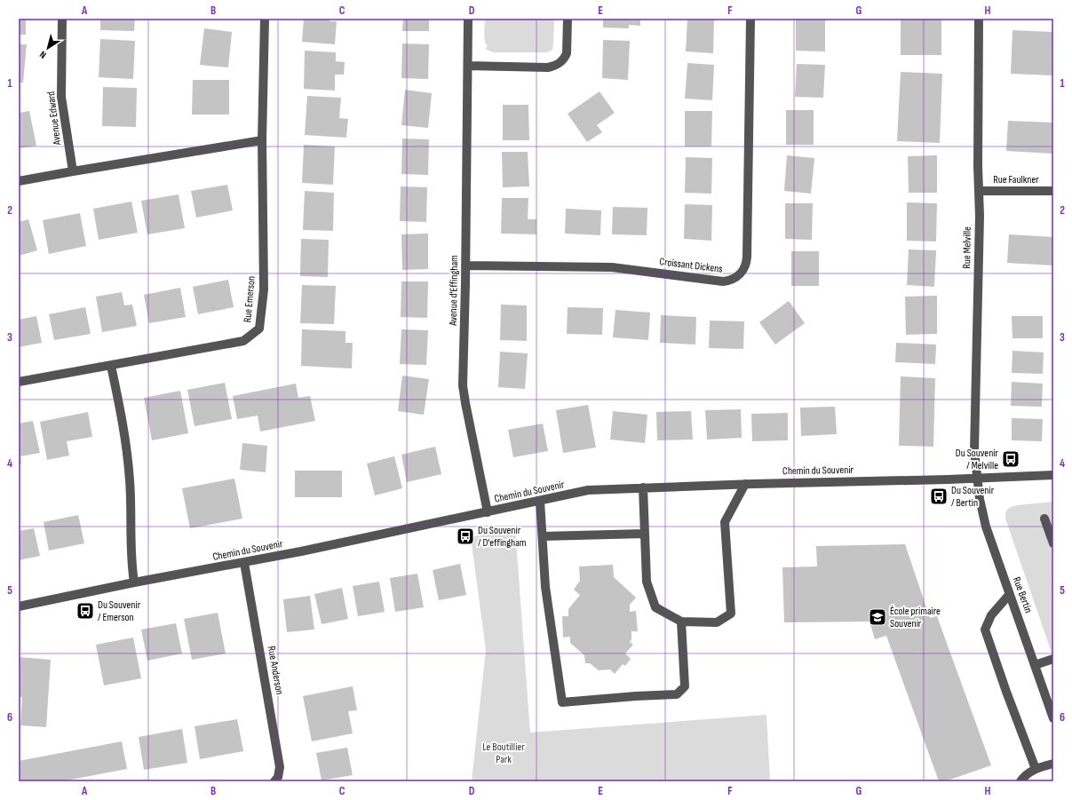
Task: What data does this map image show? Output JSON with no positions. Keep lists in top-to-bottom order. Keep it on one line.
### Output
{"streets":{"street":["Avenue Edward","Rue Faulkner","Rue Melville","Croissant Dickens","Avenue d'Effingham","Rue Emerson","Chemin du Souvenir","Rue Bertin","Rue Anderson"]},"crossings":[["Rue Faulkner","Rue Melville"],["Rue Melville","Chemin du Souvenir"],["Rue Melville","Rue Bertin"],["Croissant Dickens","Avenue d'Effingham"],["Avenue d'Effingham","Chemin du Souvenir"],["Chemin du Souvenir","Rue Bertin"],["Chemin du Souvenir","Rue Anderson"]],"parks":["Le Boutillier Park"],"places":{"bus stop":["Du Souvenir / Melville","Du Souvenir / Bertin","Du Souvenir / D'effingham","Du Souvenir / Emerson"],"school or university":["École primaire Souvenir"]},"north":"bottom left","grid":{"columns":["A","B","C","D","E","F","G","H"],"rows":["1","2","3","4","5","6"]}}
